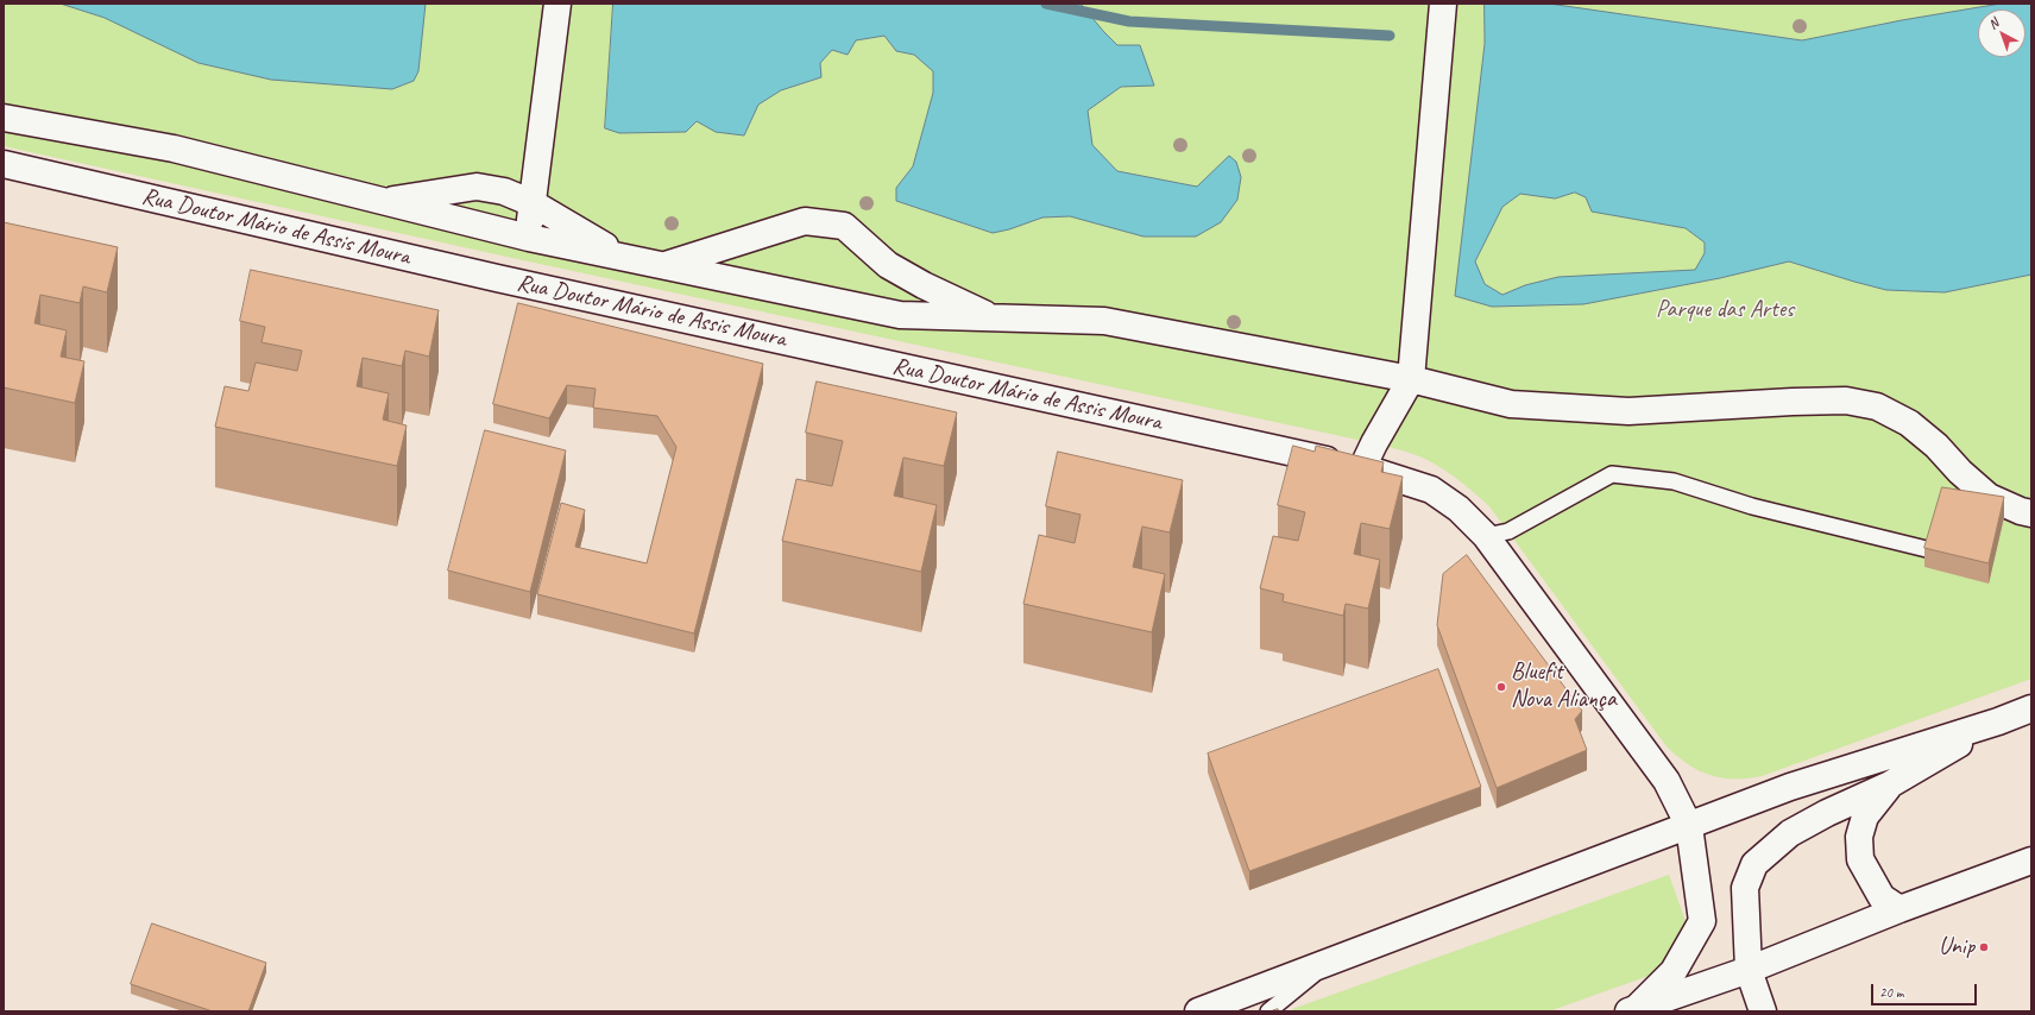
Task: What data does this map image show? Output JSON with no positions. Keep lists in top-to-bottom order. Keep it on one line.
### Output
{"streets":{"street":["Rua Doutor Mário de Assis Moura"]},"parks":["Parque das Artes"],"places":["Bluefit Nova Aliança","Unip"],"scale_bar":"20 m","north":"top left"}
